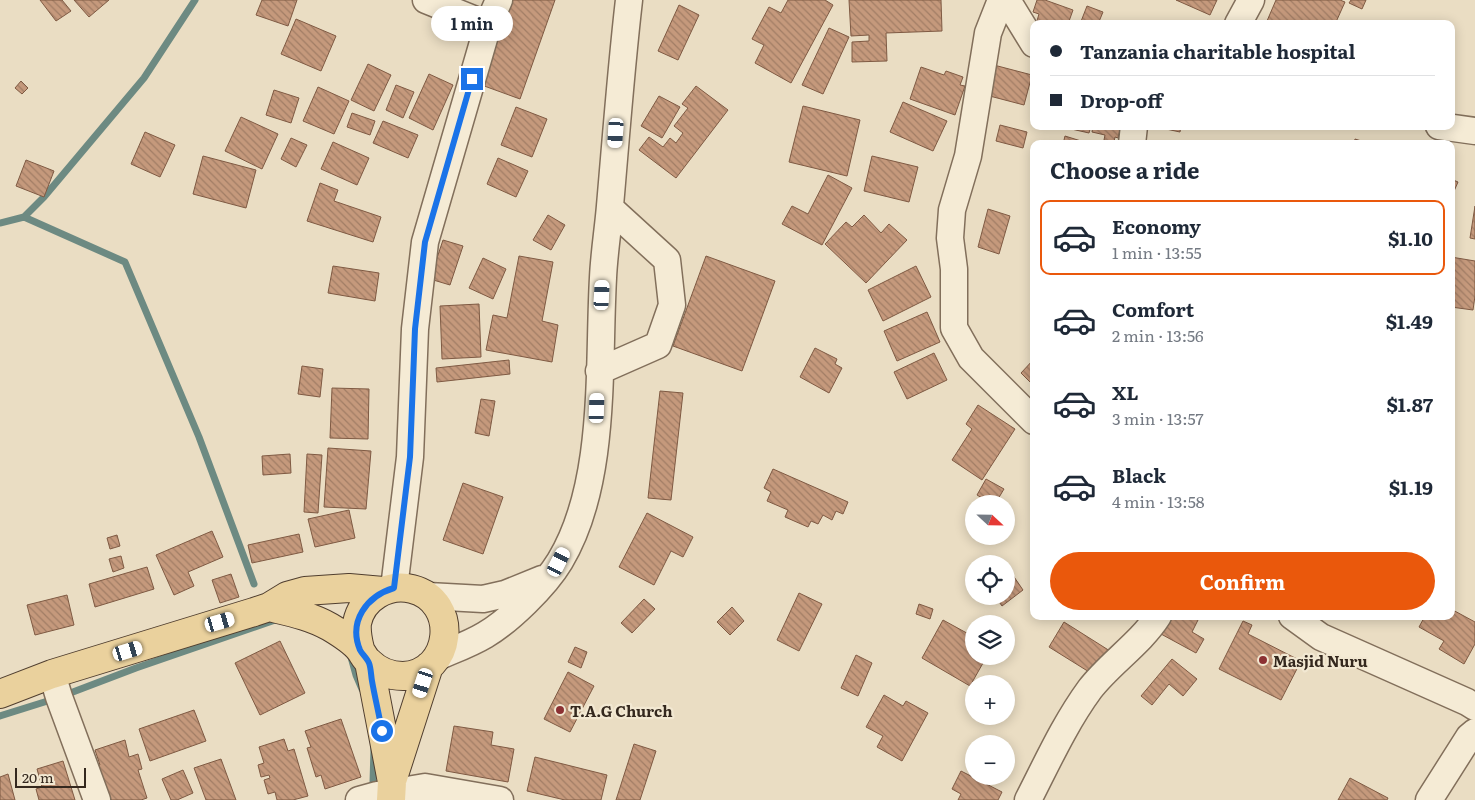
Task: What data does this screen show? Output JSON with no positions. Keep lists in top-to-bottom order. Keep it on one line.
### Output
{"places":["Masjid Nuru","T.A.G Church"],"scale_bar":"20 m","north":"right","page":{"bubble":"1 min","banner":["Tanzania charitable hospital","Drop-off"],"heading":"Choose a ride","list":[{"name":"Economy","note":"1 min · 13:55","value":"$1.10"},{"name":"Comfort","note":"2 min · 13:56","value":"$1.49"},{"name":"XL","note":"3 min · 13:57","value":"$1.87"},{"name":"Black","note":"4 min · 13:58","value":"$1.19"}],"map_buttons":["+","−"],"buttons":"Confirm","scale":"20 m"}}
